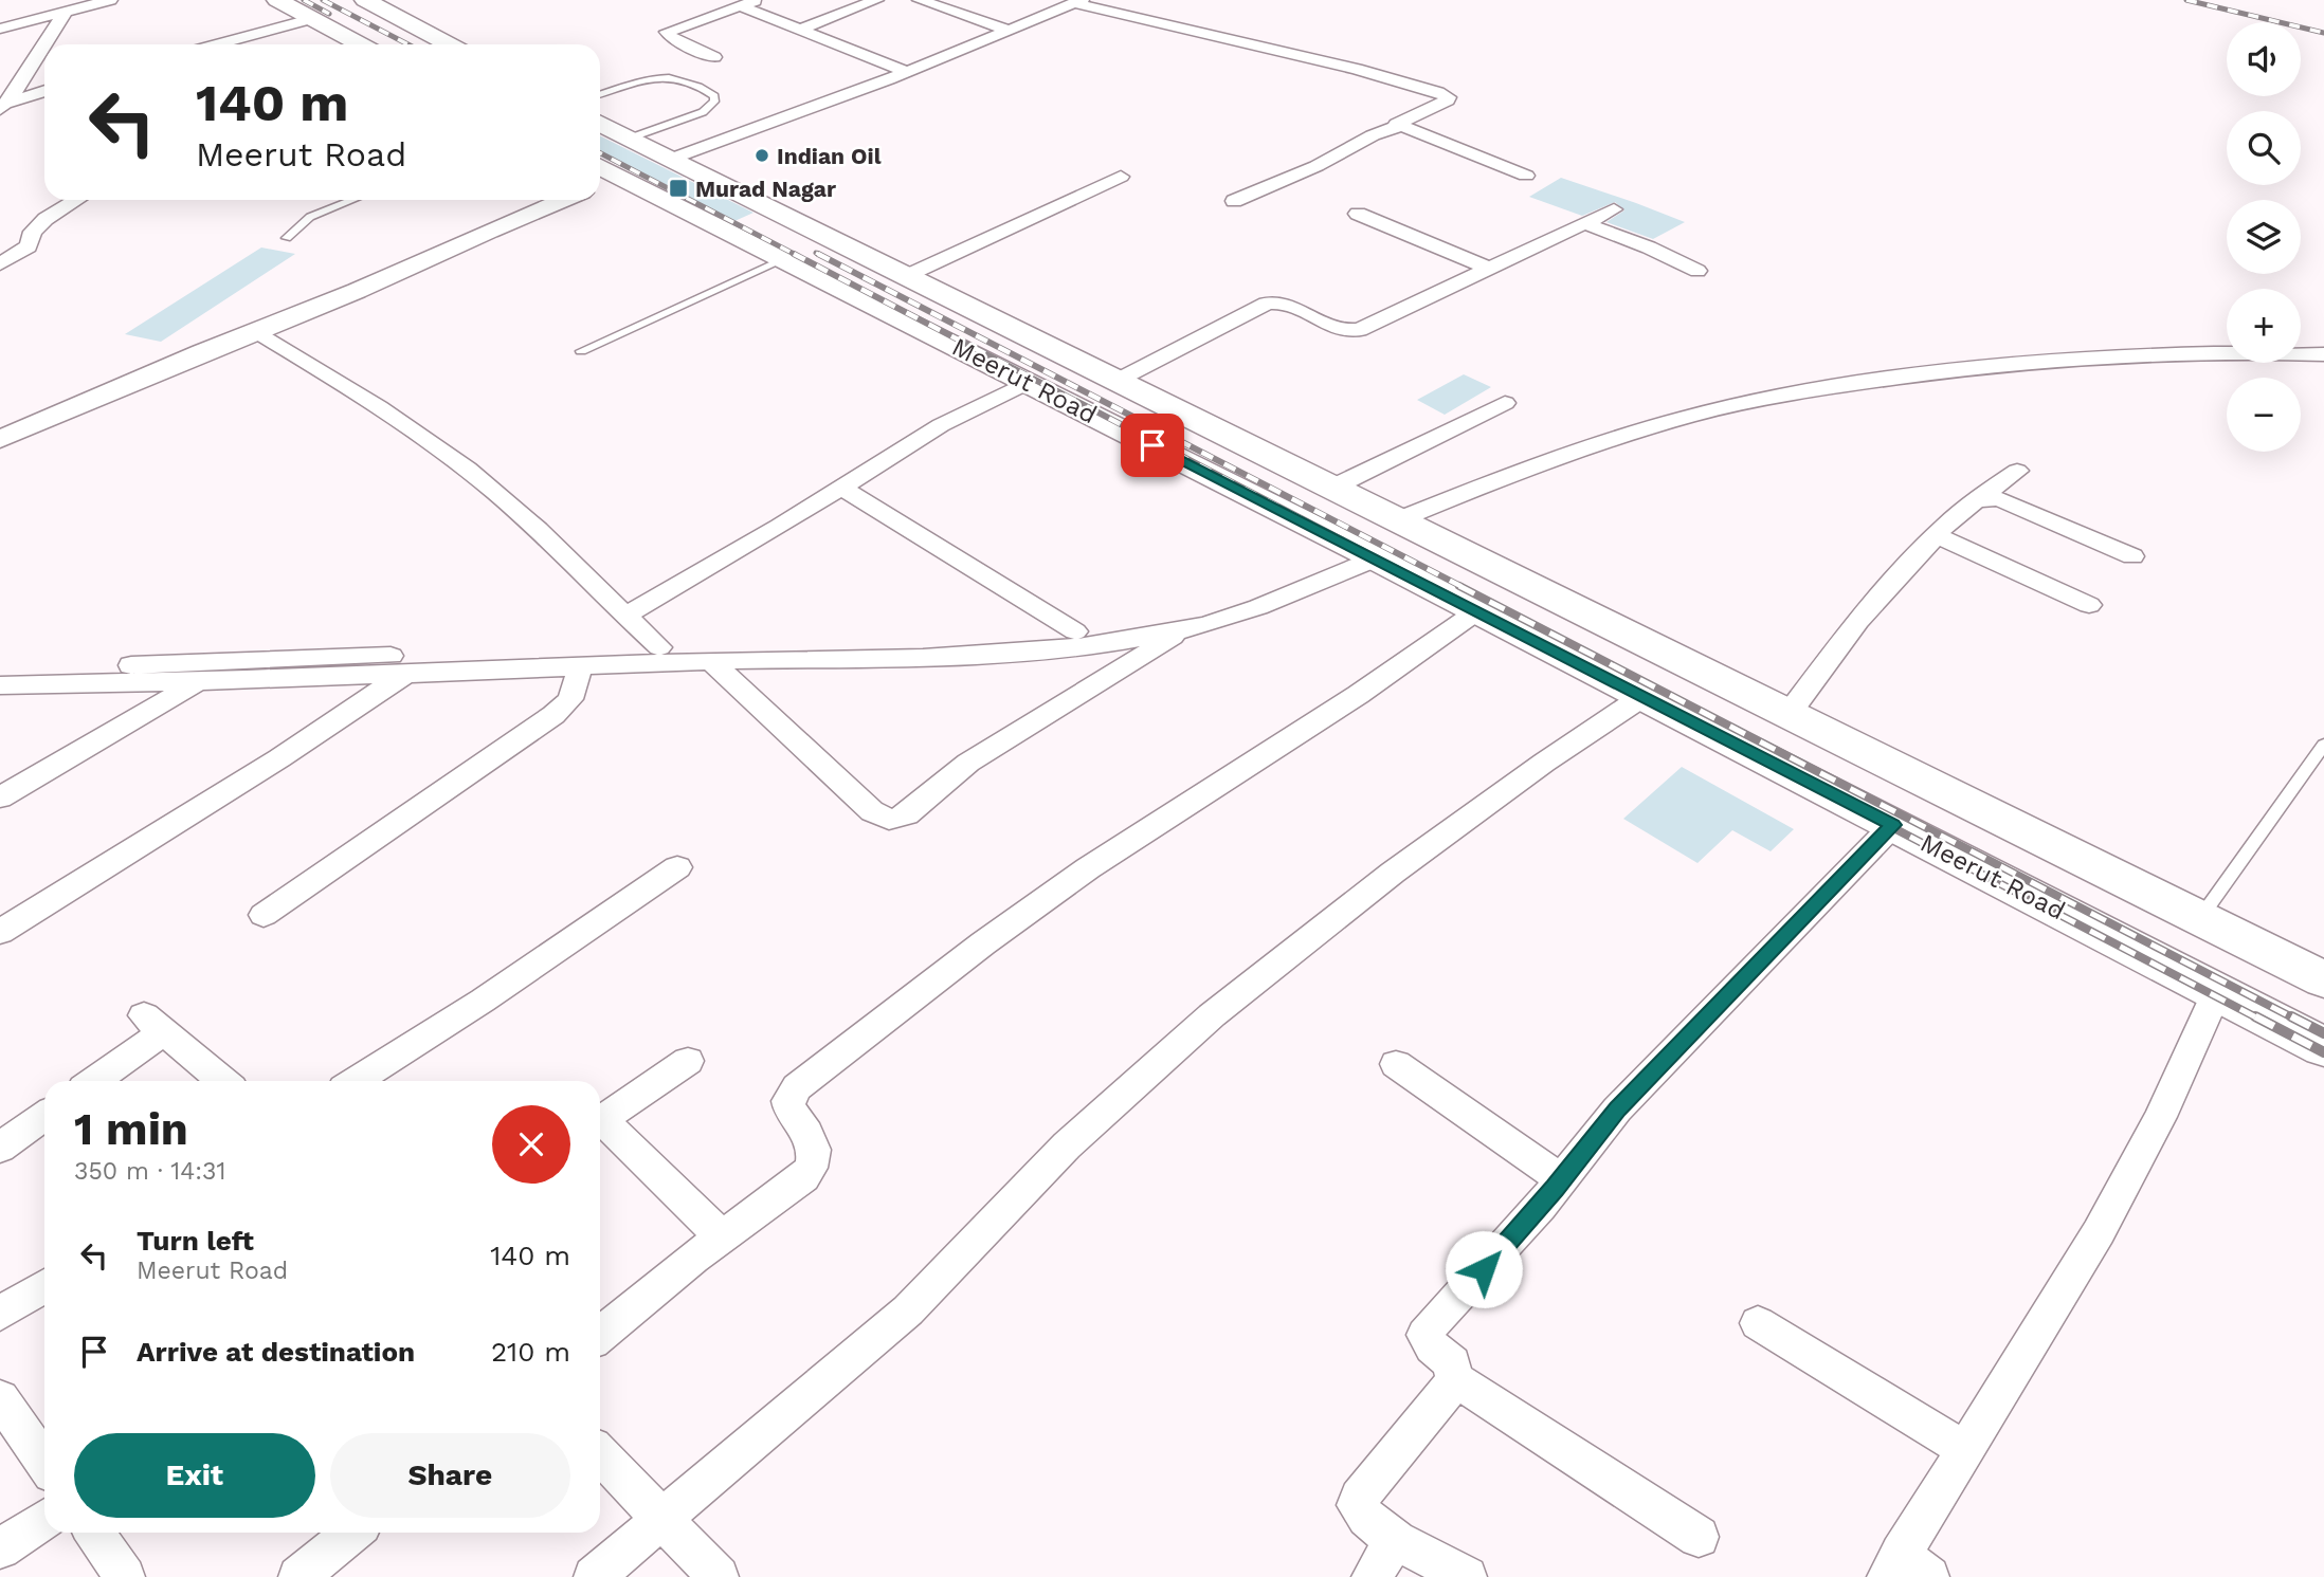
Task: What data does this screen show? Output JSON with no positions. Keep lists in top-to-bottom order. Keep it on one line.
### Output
{"streets":{"highway":["Meerut Road"]},"places":{"other":["Indian Oil"],"transit":["Murad Nagar"]},"page":{"map_buttons":["+","−"],"turn":["140 m","Meerut Road"],"heading":["1 min","350 m · 14:31"],"list":[{"name":"Turn left","note":"Meerut Road","value":"140 m"},{"name":"Arrive at destination","value":"210 m"}],"buttons":["Exit","Share"]}}
